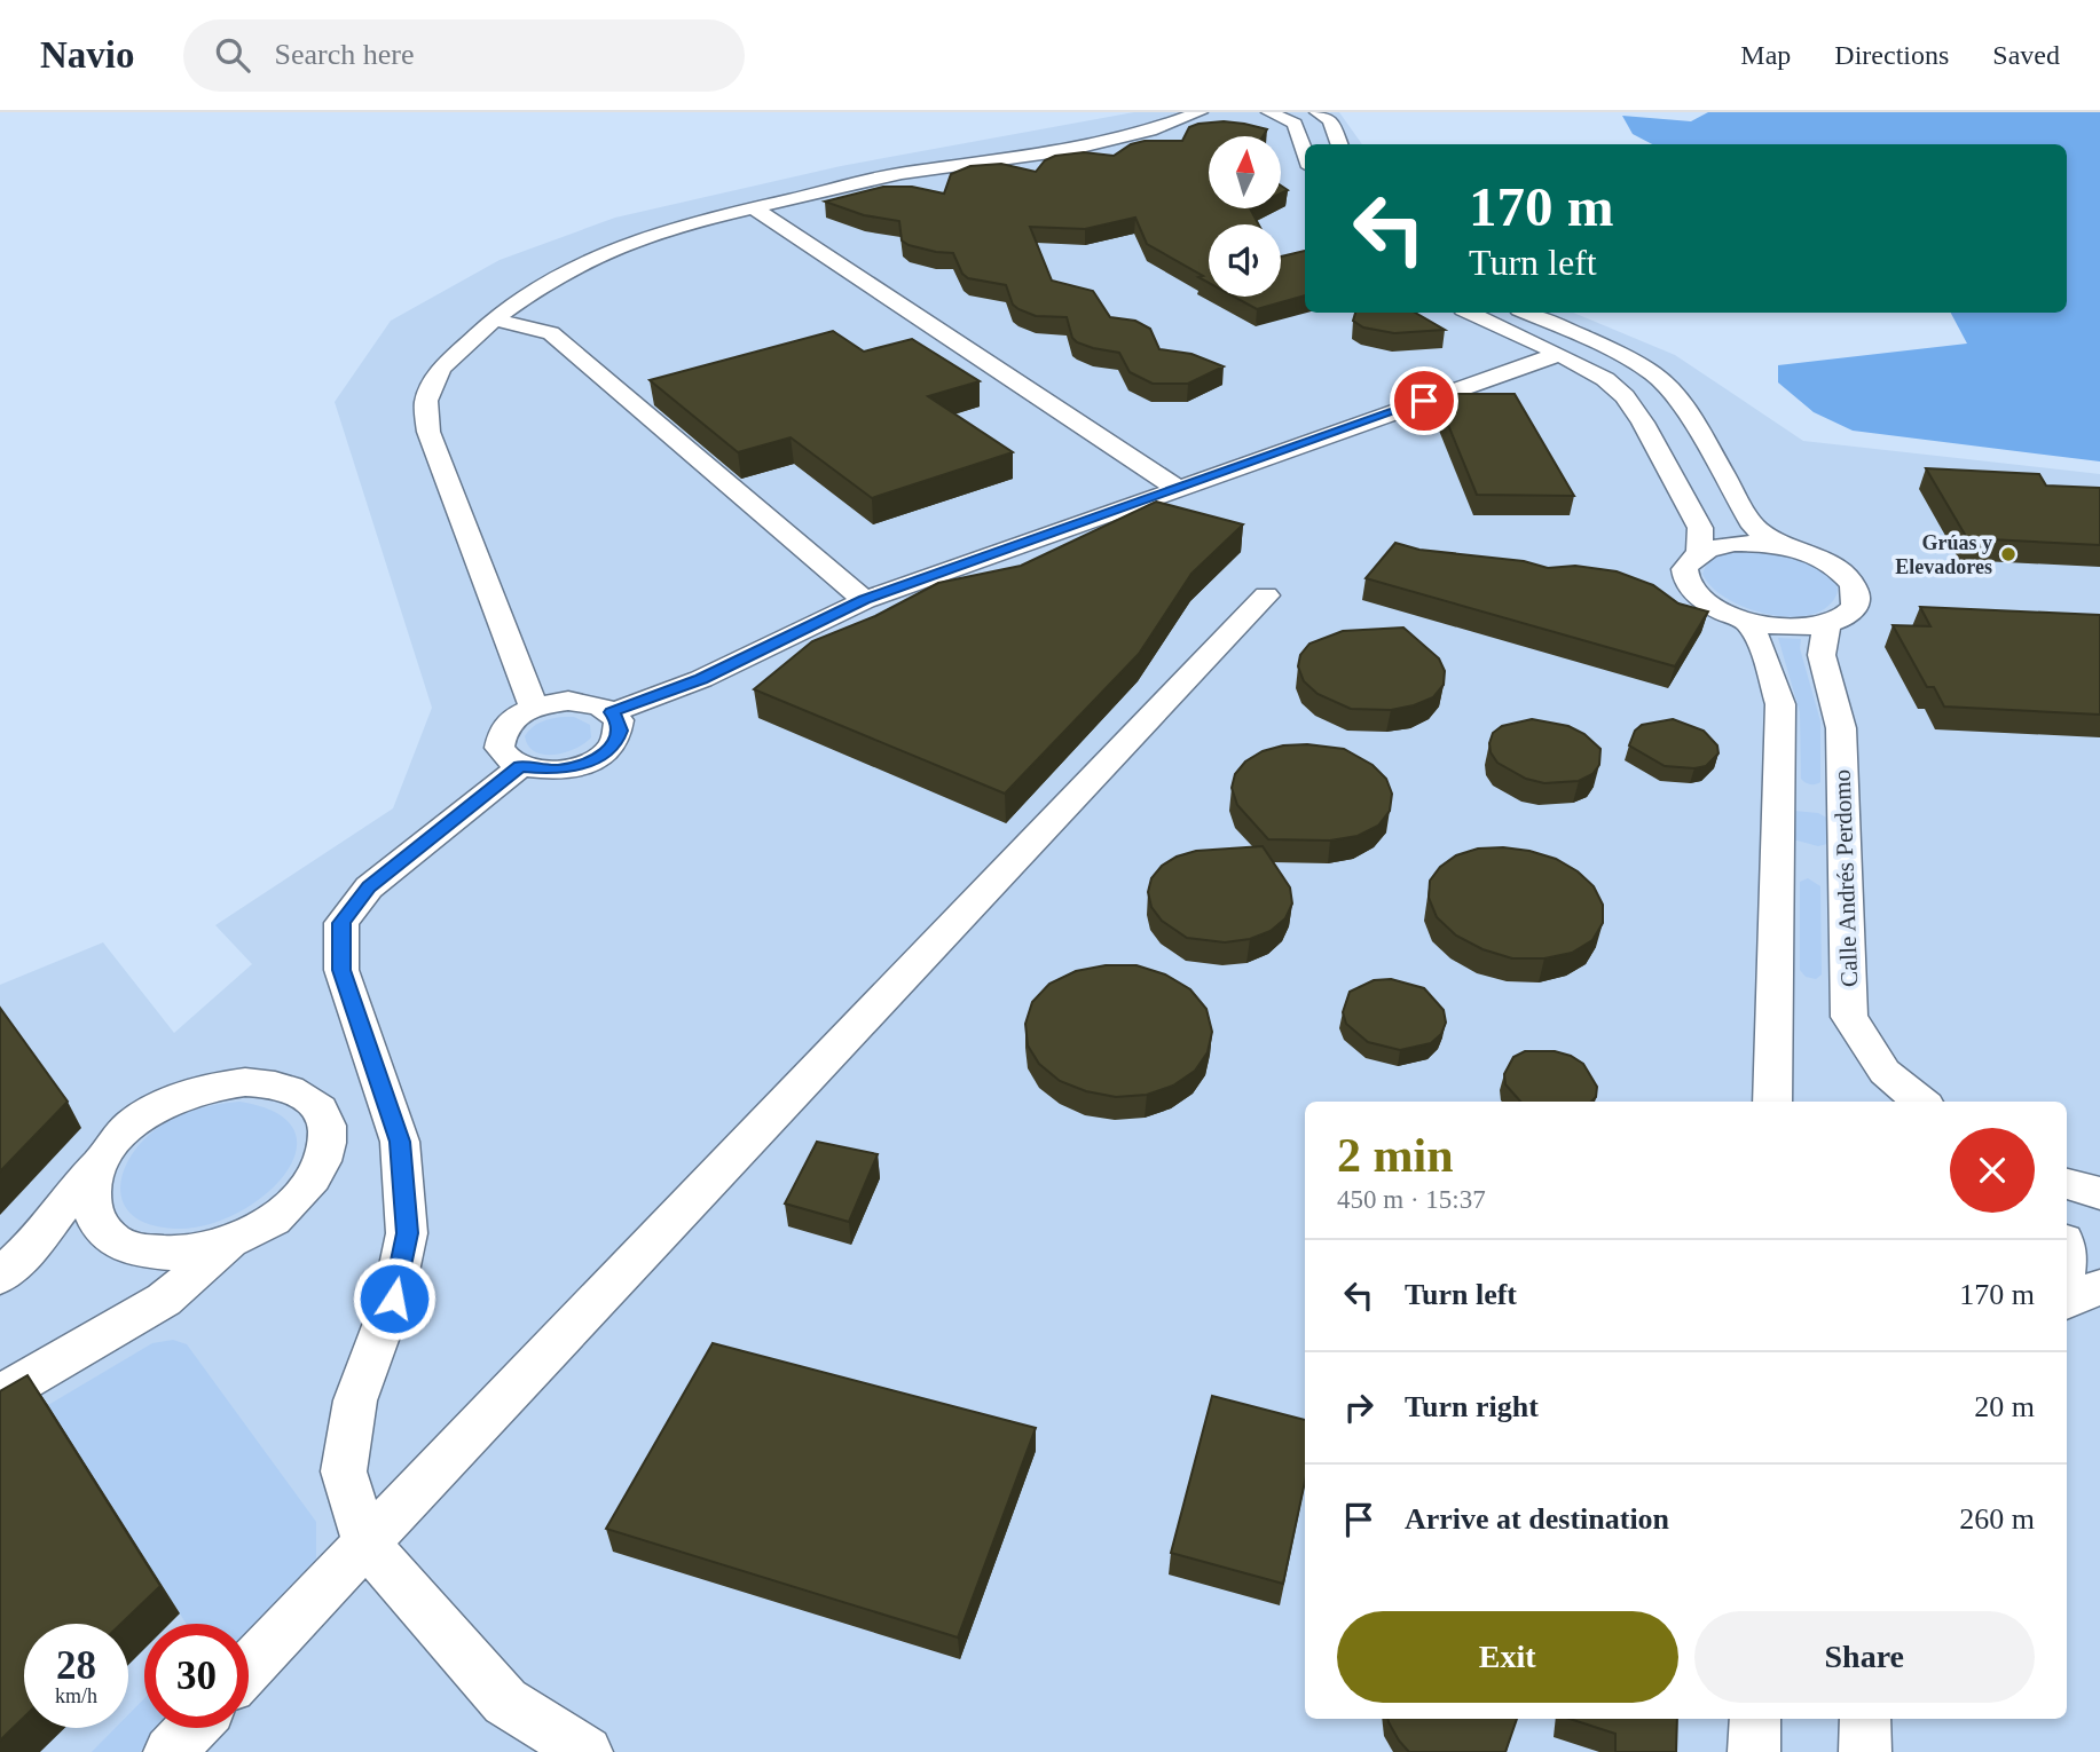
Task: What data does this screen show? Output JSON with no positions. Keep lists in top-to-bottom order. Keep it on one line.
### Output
{"streets":{"street":["Calle Andrés Perdomo"]},"places":["Grúas y Elevadores"],"north":"top","page":{"header":"Navio","search":"Search here","nav":["Map","Directions","Saved"],"turn":["170 m","Turn left"],"heading":["2 min","450 m · 15:37"],"list":[{"name":"Turn left","value":"170 m"},{"name":"Turn right","value":"20 m"},{"name":"Arrive at destination","value":"260 m"}],"buttons":["Exit","Share"],"speed":"28 km/h","limit":"30"}}
